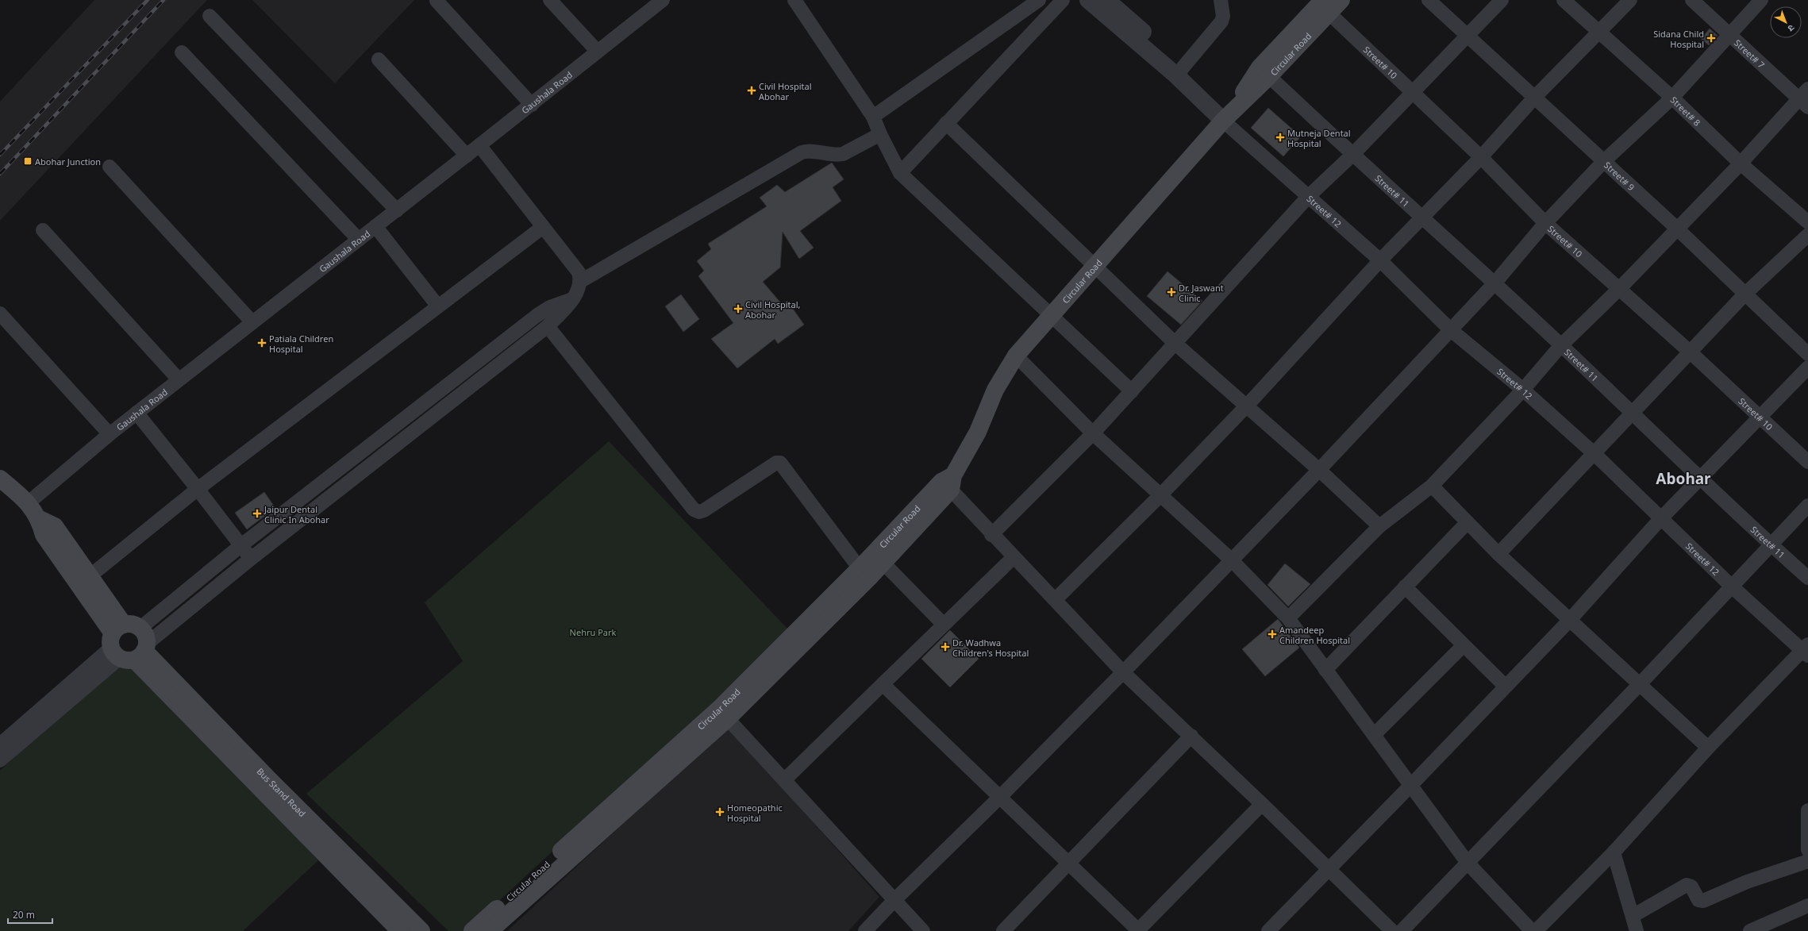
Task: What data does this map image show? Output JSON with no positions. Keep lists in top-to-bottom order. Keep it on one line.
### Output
{"streets":{"main road":["Circular Road","Bus Stand Road"],"street":["Street# 7","Street# 10","Gaushala Road","Street# 8","Street# 9","Street# 11","Street# 12"]},"crossings":[["Circular Road","Street# 10"],["Circular Road","Street# 11"],["Circular Road","Street# 12"]],"districts":["Abohar"],"parks":["Nehru Park"],"places":{"health":["Sidana Child Hospital","Civil Hospital Abohar","Mutneja Dental Hospital","Dr. Jaswant Clinic","Civil Hospital, Abohar","Patiala Children Hospital","Jaipur Dental Clinic In Abohar","Amandeep Children Hospital","Dr. Wadhwa Children's Hospital","Homeopathic Hospital"],"transit":["Abohar Junction"]},"scale_bar":"20 m","north":"bottom right"}
